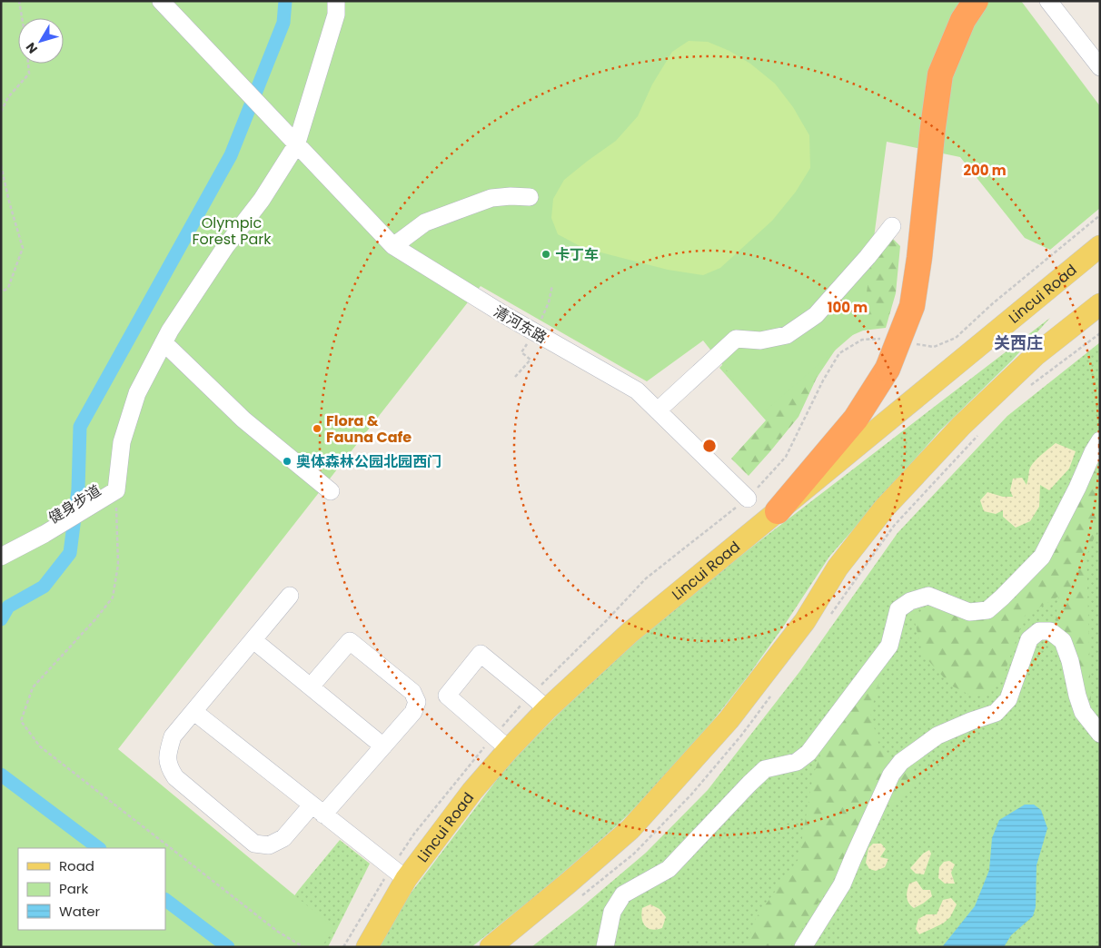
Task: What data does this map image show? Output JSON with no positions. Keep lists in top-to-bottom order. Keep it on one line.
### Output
{"streets":{"main road":["Lincui Road"],"street":["清河东路"]},"districts":["关西庄"],"parks":["Olympic Forest Park"],"places":["卡丁车","Flora & Fauna Cafe","奥体森林公园北园西门"],"legend":["Road","Park","Water"],"north":"bottom left","rings":["200 m","100 m"]}
